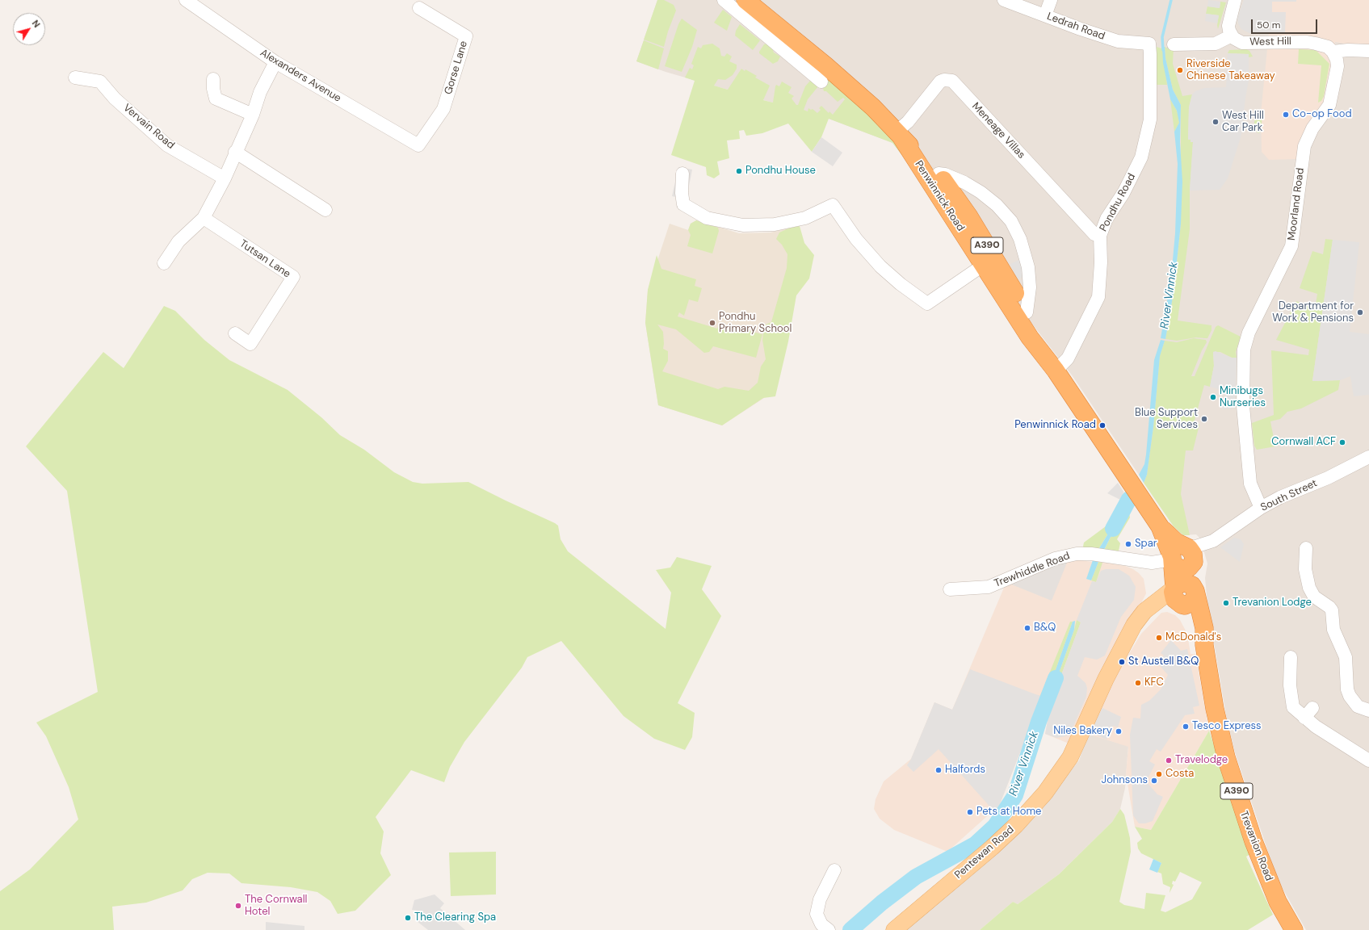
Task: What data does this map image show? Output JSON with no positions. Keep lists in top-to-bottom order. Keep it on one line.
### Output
{"streets":{"highway":["Penwinnick Road","A390","Trevanion Road"],"main road":["Pentewan Road"],"street":["Ledrah Road","West Hill","Gorse Lane","Alexanders Avenue","Vervain Road","Meneage Villas","Pondhu Road","Moorland Road","Tutsan Lane","South Street","Trewhiddle Road"]},"crossings":[["Ledrah Road","Pondhu Road"],["West Hill","Moorland Road"],["Gorse Lane","Alexanders Avenue"],["Meneage Villas","Penwinnick Road"],["Meneage Villas","Pondhu Road"],["Penwinnick Road","Pondhu Road"],["Penwinnick Road","A390"],["Penwinnick Road","South Street"],["Penwinnick Road","Trewhiddle Road"],["Moorland Road","South Street"],["A390","South Street"],["A390","Trewhiddle Road"],["A390","Trevanion Road"],["A390","Pentewan Road"],["South Street","Trewhiddle Road"],["Trevanion Road","Pentewan Road"]],"water":["River Vinnick"],"places":["Riverside Chinese Takeaway","Co-op Food","West Hill Car Park","Pondhu House","Department for Work & Pensions","Pondhu Primary School","Minibugs Nurseries","Blue Support Services","Penwinnick Road","Cornwall ACF","Spar","Trevanion Lodge","B&Q","McDonald's","St Austell B&Q","KFC","Tesco Express","Niles Bakery","Travelodge","Halfords","Costa","Johnsons","Pets at Home","The Cornwall Hotel","The Clearing Spa"],"scale_bar":"50 m","north":"top right"}
